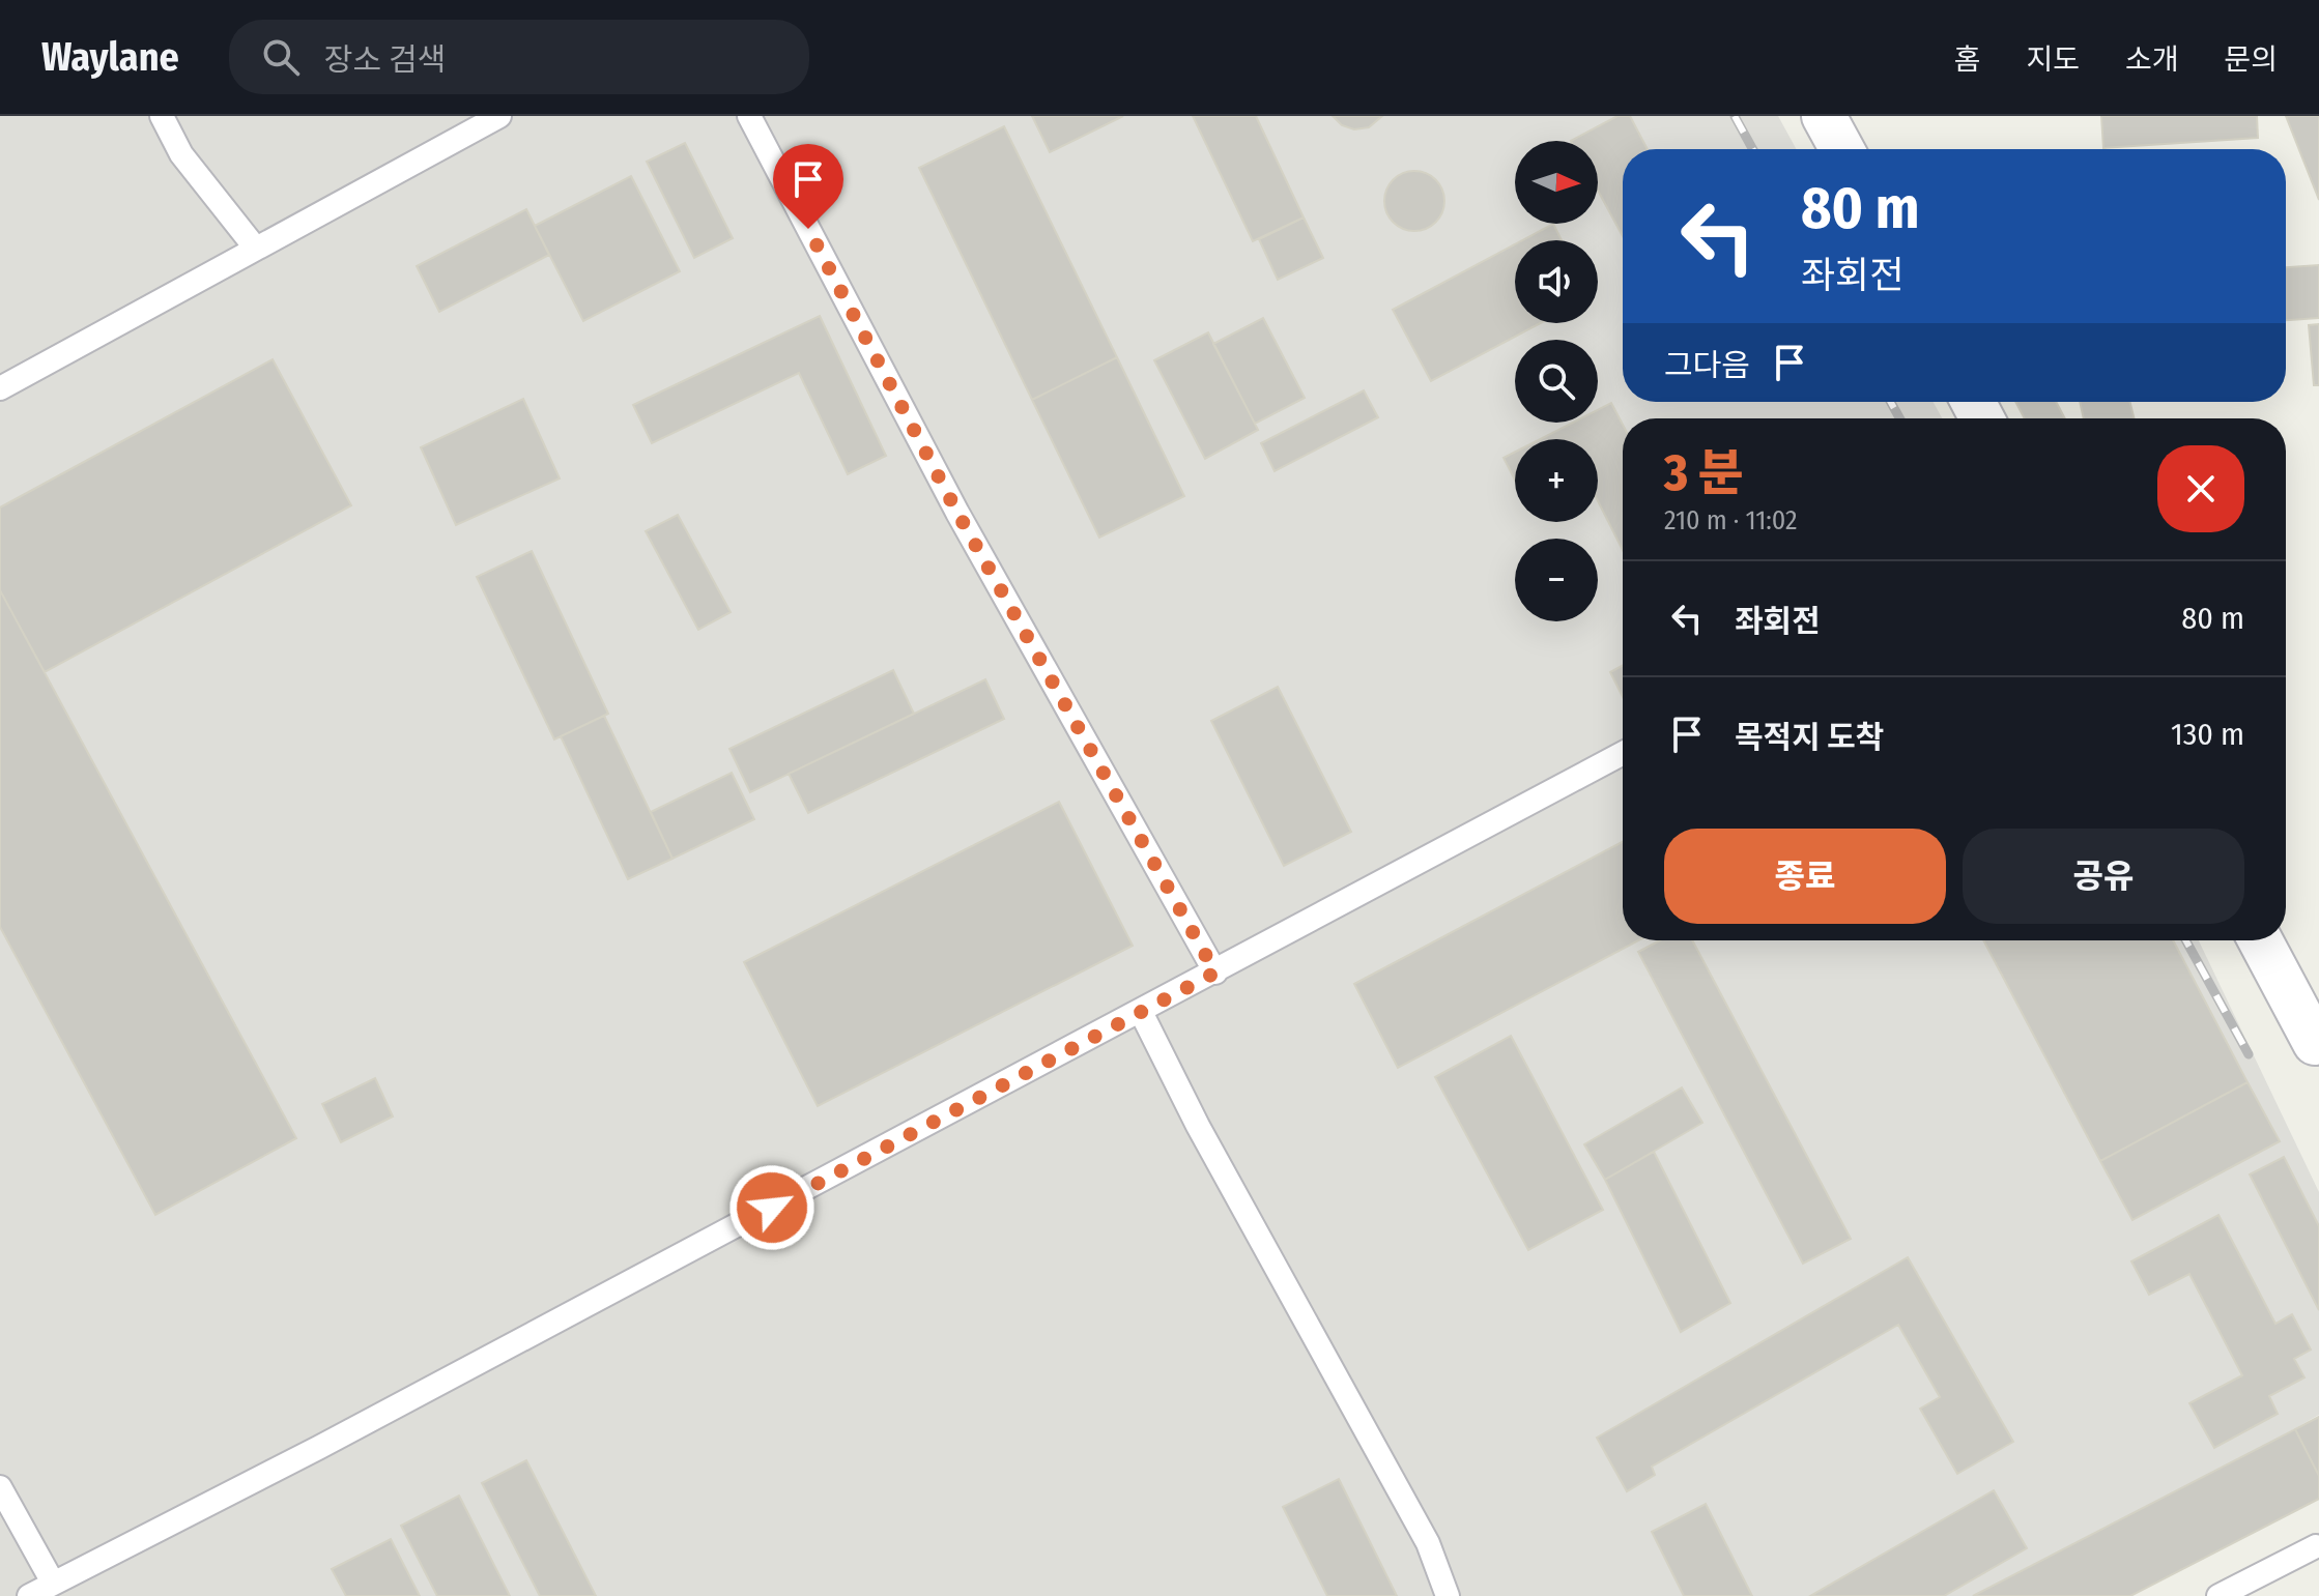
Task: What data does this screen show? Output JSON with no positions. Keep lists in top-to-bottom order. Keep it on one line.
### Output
{"north":"right","page":{"header":"Waylane","search":"장소 검색","nav":["홈","지도","소개","문의"],"map_buttons":["+","−"],"turn":["80 m","좌회전"],"then":"그다음","heading":["3 분","210 m · 11:02"],"list":[{"name":"좌회전","value":"80 m"},{"name":"목적지 도착","value":"130 m"}],"buttons":["종료","공유"]}}
